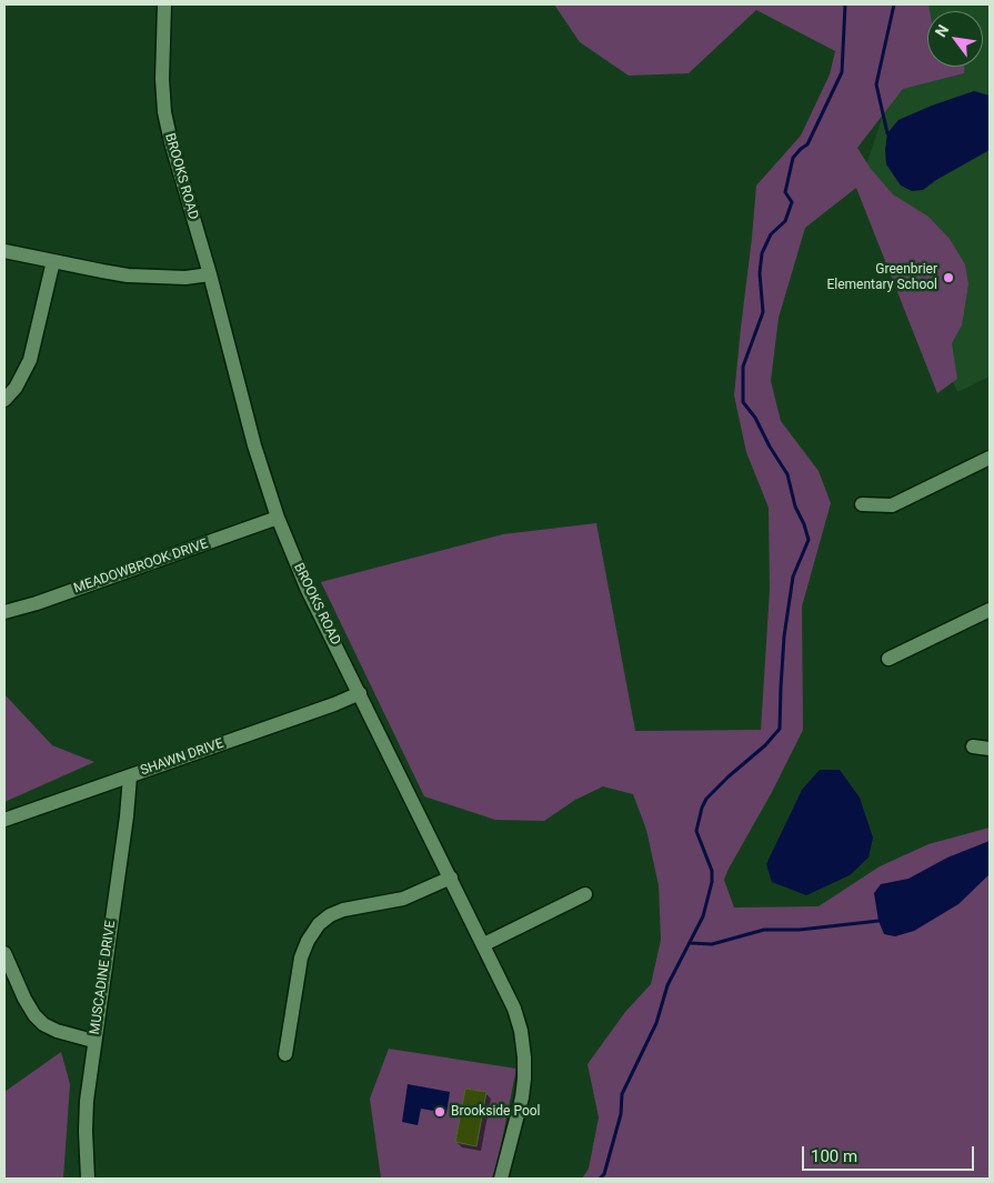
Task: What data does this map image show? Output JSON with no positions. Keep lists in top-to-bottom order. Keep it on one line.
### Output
{"streets":{"street":["BROOKS ROAD","MEADOWBROOK DRIVE","SHAWN DRIVE","MUSCADINE DRIVE"]},"crossings":[["BROOKS ROAD","MEADOWBROOK DRIVE"],["BROOKS ROAD","SHAWN DRIVE"],["SHAWN DRIVE","MUSCADINE DRIVE"]],"places":["Greenbrier Elementary School","Brookside Pool"],"scale_bar":"100 m","north":"top left"}
